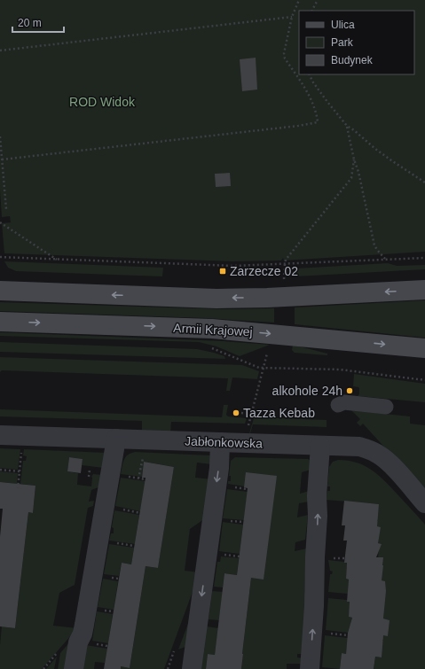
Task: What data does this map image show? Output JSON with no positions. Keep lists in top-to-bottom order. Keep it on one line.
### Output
{"streets":{"main road":["Armii Krajowej"],"street":["Jabłonkowska"]},"parks":["ROD Widok"],"places":{"transit":["Zarzecze 02"],"other":["alkohole 24h","Tazza Kebab"]},"legend":["Ulica","Park","Budynek"],"scale_bar":"20 m"}
